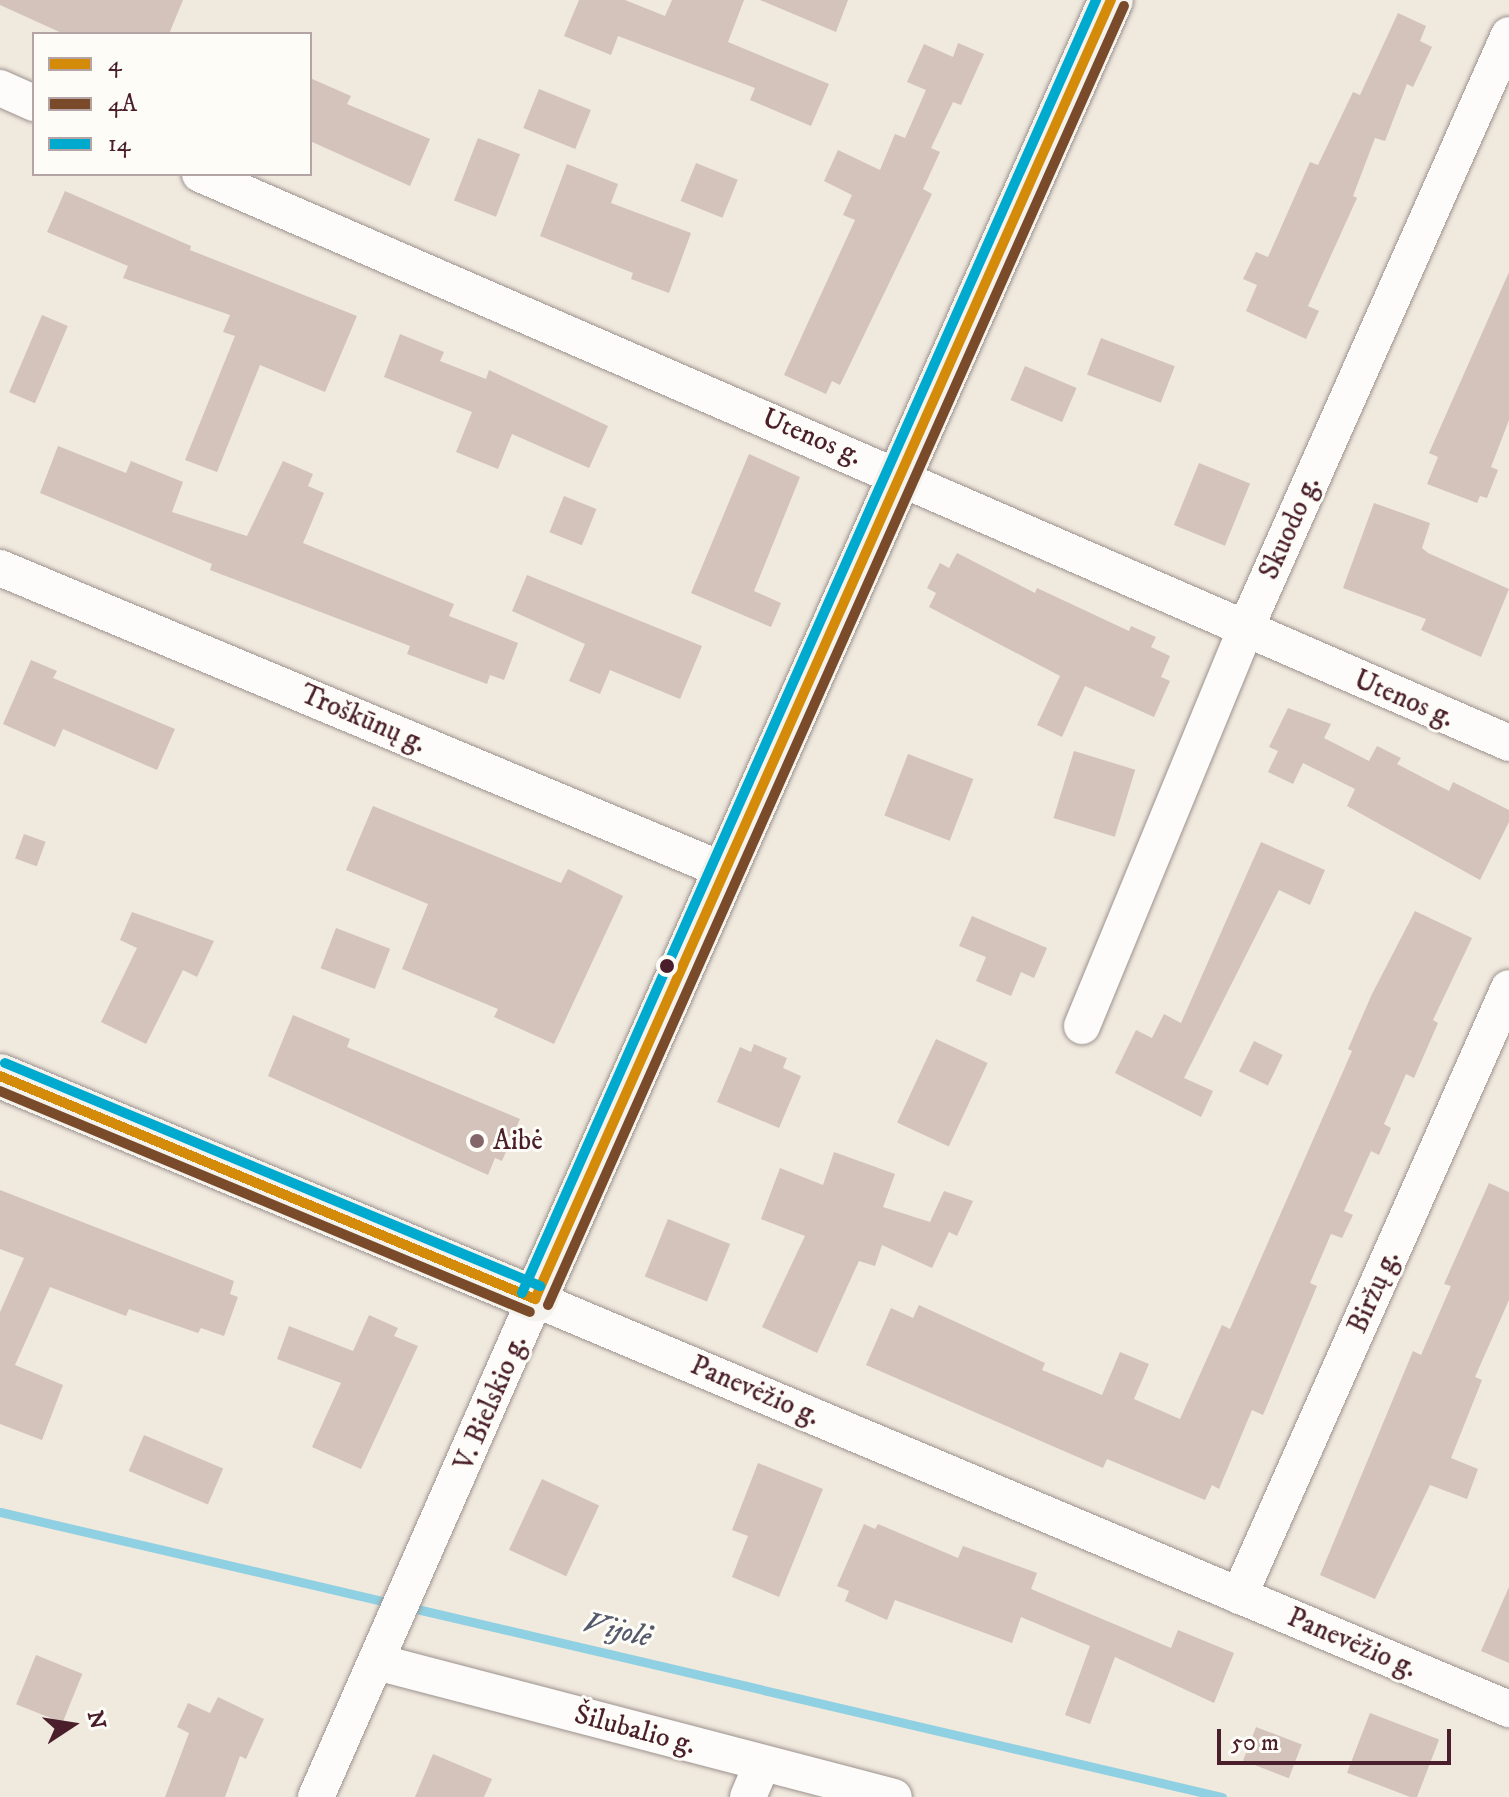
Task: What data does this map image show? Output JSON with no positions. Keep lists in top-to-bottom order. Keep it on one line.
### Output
{"streets":{"street":["Utenos g.","Skuodo g.","Troškūnų g.","Biržų g.","Panevėžio g.","V. Bielskio g.","Šilubalio g."]},"crossings":[["Utenos g.","Skuodo g."],["Utenos g.","V. Bielskio g."],["Troškūnų g.","V. Bielskio g."],["Biržų g.","Panevėžio g."],["Panevėžio g.","V. Bielskio g."],["V. Bielskio g.","Šilubalio g."]],"water":["Vijolė"],"places":["Aibė"],"lines":["transit line 4","transit line 14","transit line 4A"],"legend":["4","4A","14"],"scale_bar":"50 m","north":"right"}
